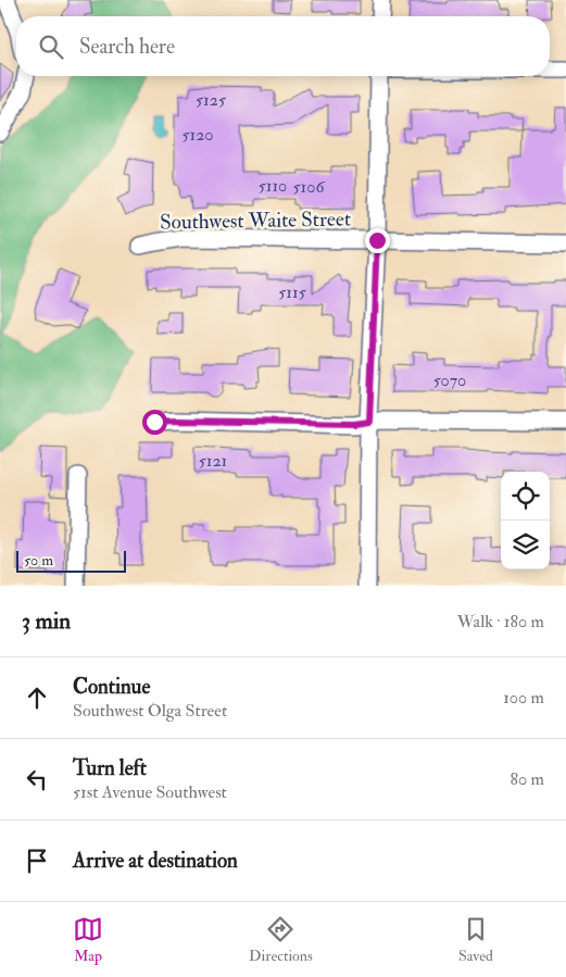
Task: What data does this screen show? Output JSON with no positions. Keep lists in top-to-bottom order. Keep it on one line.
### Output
{"streets":{"street":["Southwest Waite Street"]},"house_numbers":["5125","5120","5110","5106","5115","5070","5121"],"scale_bar":"50 m","page":{"search":"Search here","scale":"50 m","heading":["3 min","Walk · 180 m"],"list":[["Continue","Southwest Olga Street","100 m"],["Turn left","51st Avenue Southwest","80 m"],"Arrive at destination"],"nav":["Map","Directions","Saved"]}}
